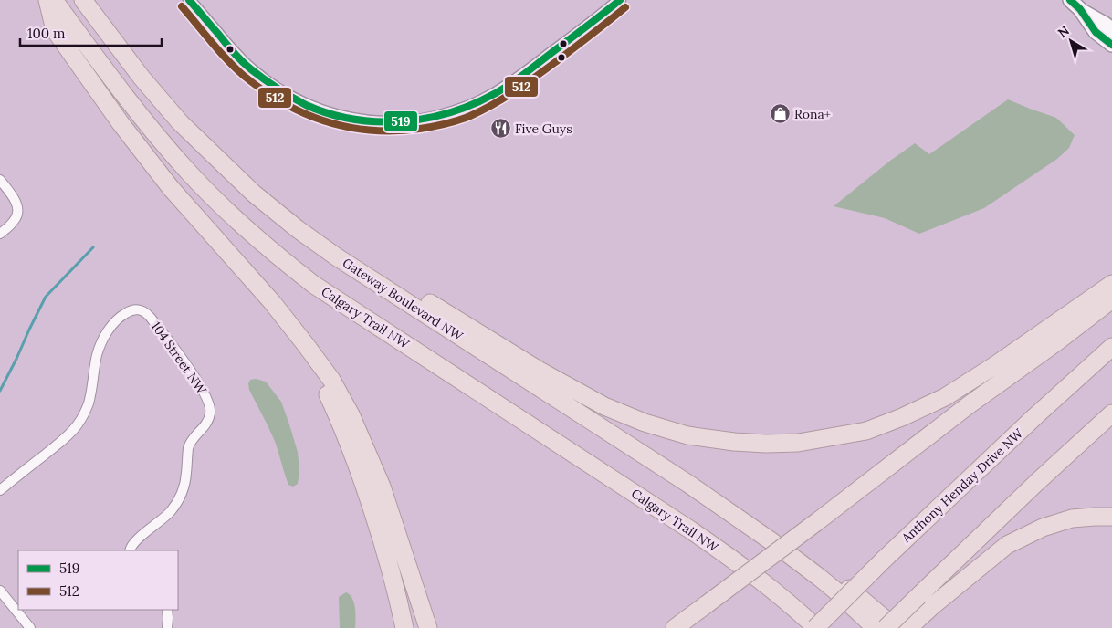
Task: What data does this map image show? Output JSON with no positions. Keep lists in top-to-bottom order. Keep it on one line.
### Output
{"streets":{"highway":["Gateway Boulevard NW","Calgary Trail NW","Anthony Henday Drive NW"],"street":["104 Street NW"]},"crossings":[["Calgary Trail NW","Anthony Henday Drive NW"]],"places":{"shop":["Rona+"],"restaurant":["Five Guys"]},"lines":["transit line 519","transit line 512"],"legend":["519","512"],"scale_bar":"100 m","north":"top left"}
